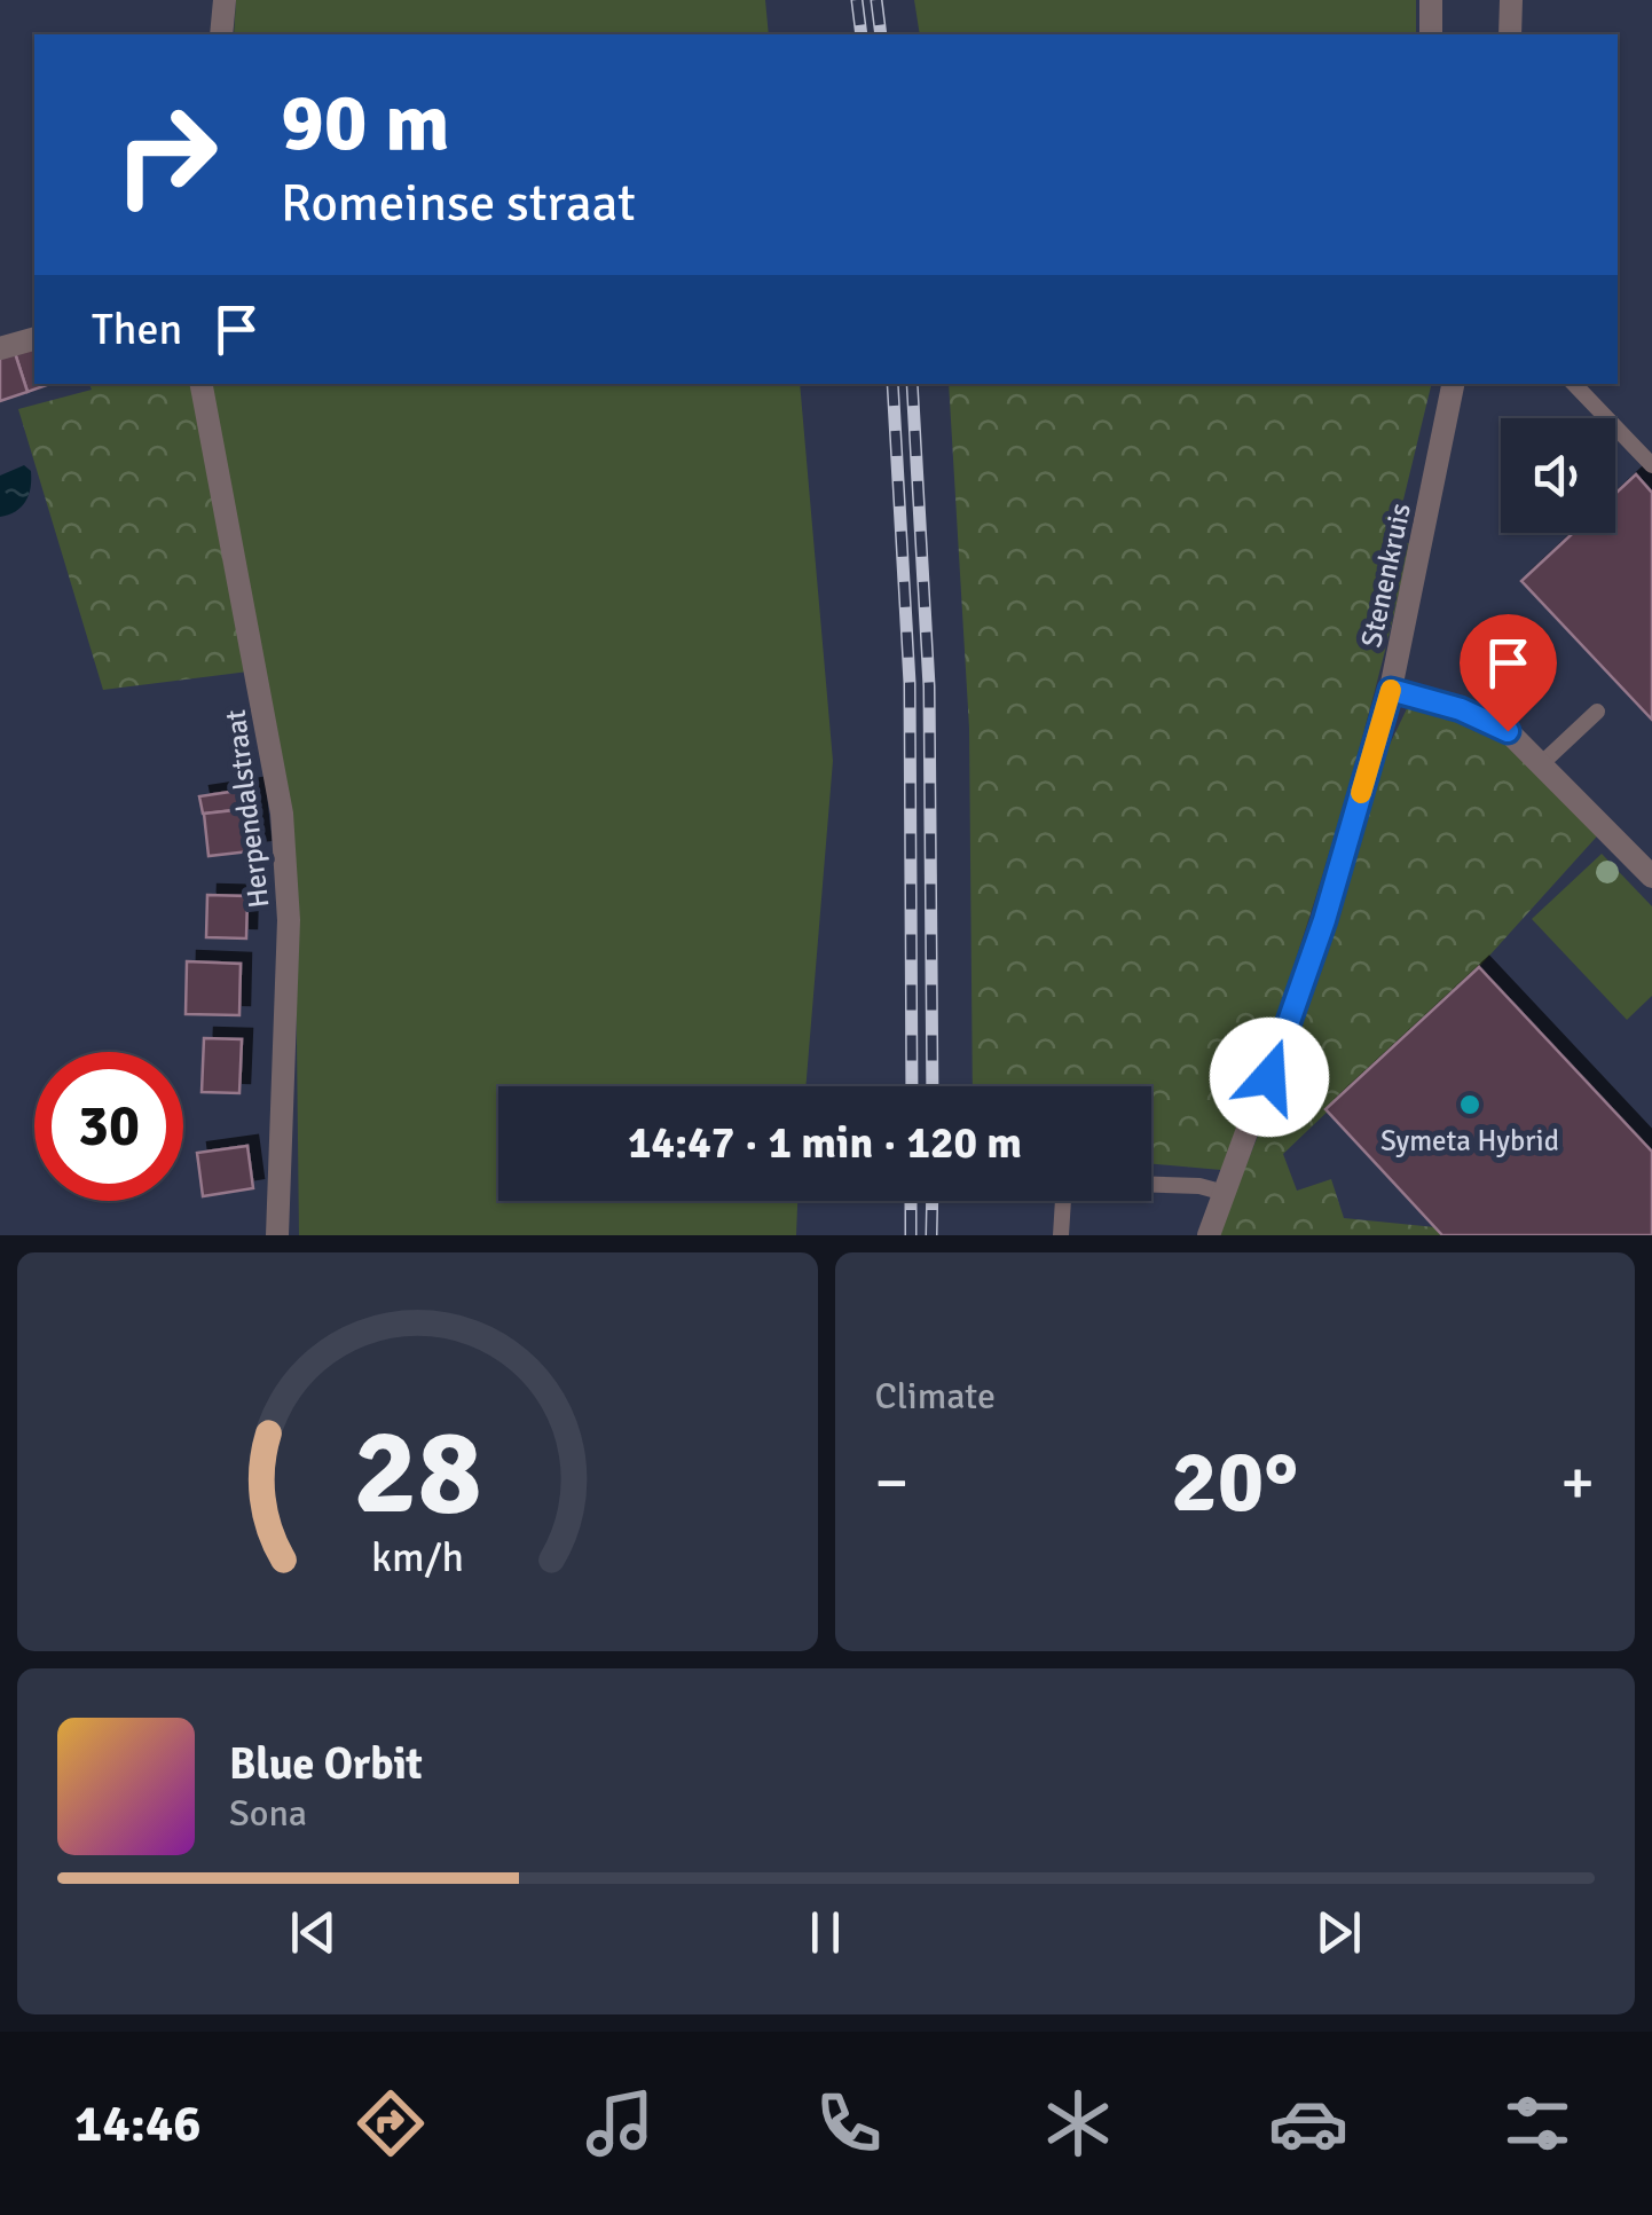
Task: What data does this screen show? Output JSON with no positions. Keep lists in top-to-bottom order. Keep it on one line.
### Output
{"streets":{"street":["Stenenkruis","Herpendalstraat"]},"places":["Symeta Hybrid"],"page":{"turn":["90 m","Romeinse straat"],"then":"Then","limit":"30","trip":"14:47 · 1 min · 120 m","tile":"Climate","heat":["−","20°","+"],"song":["Blue Orbit","Sona"],"tabs":"14:46","gauge":["28","km/h"]}}
